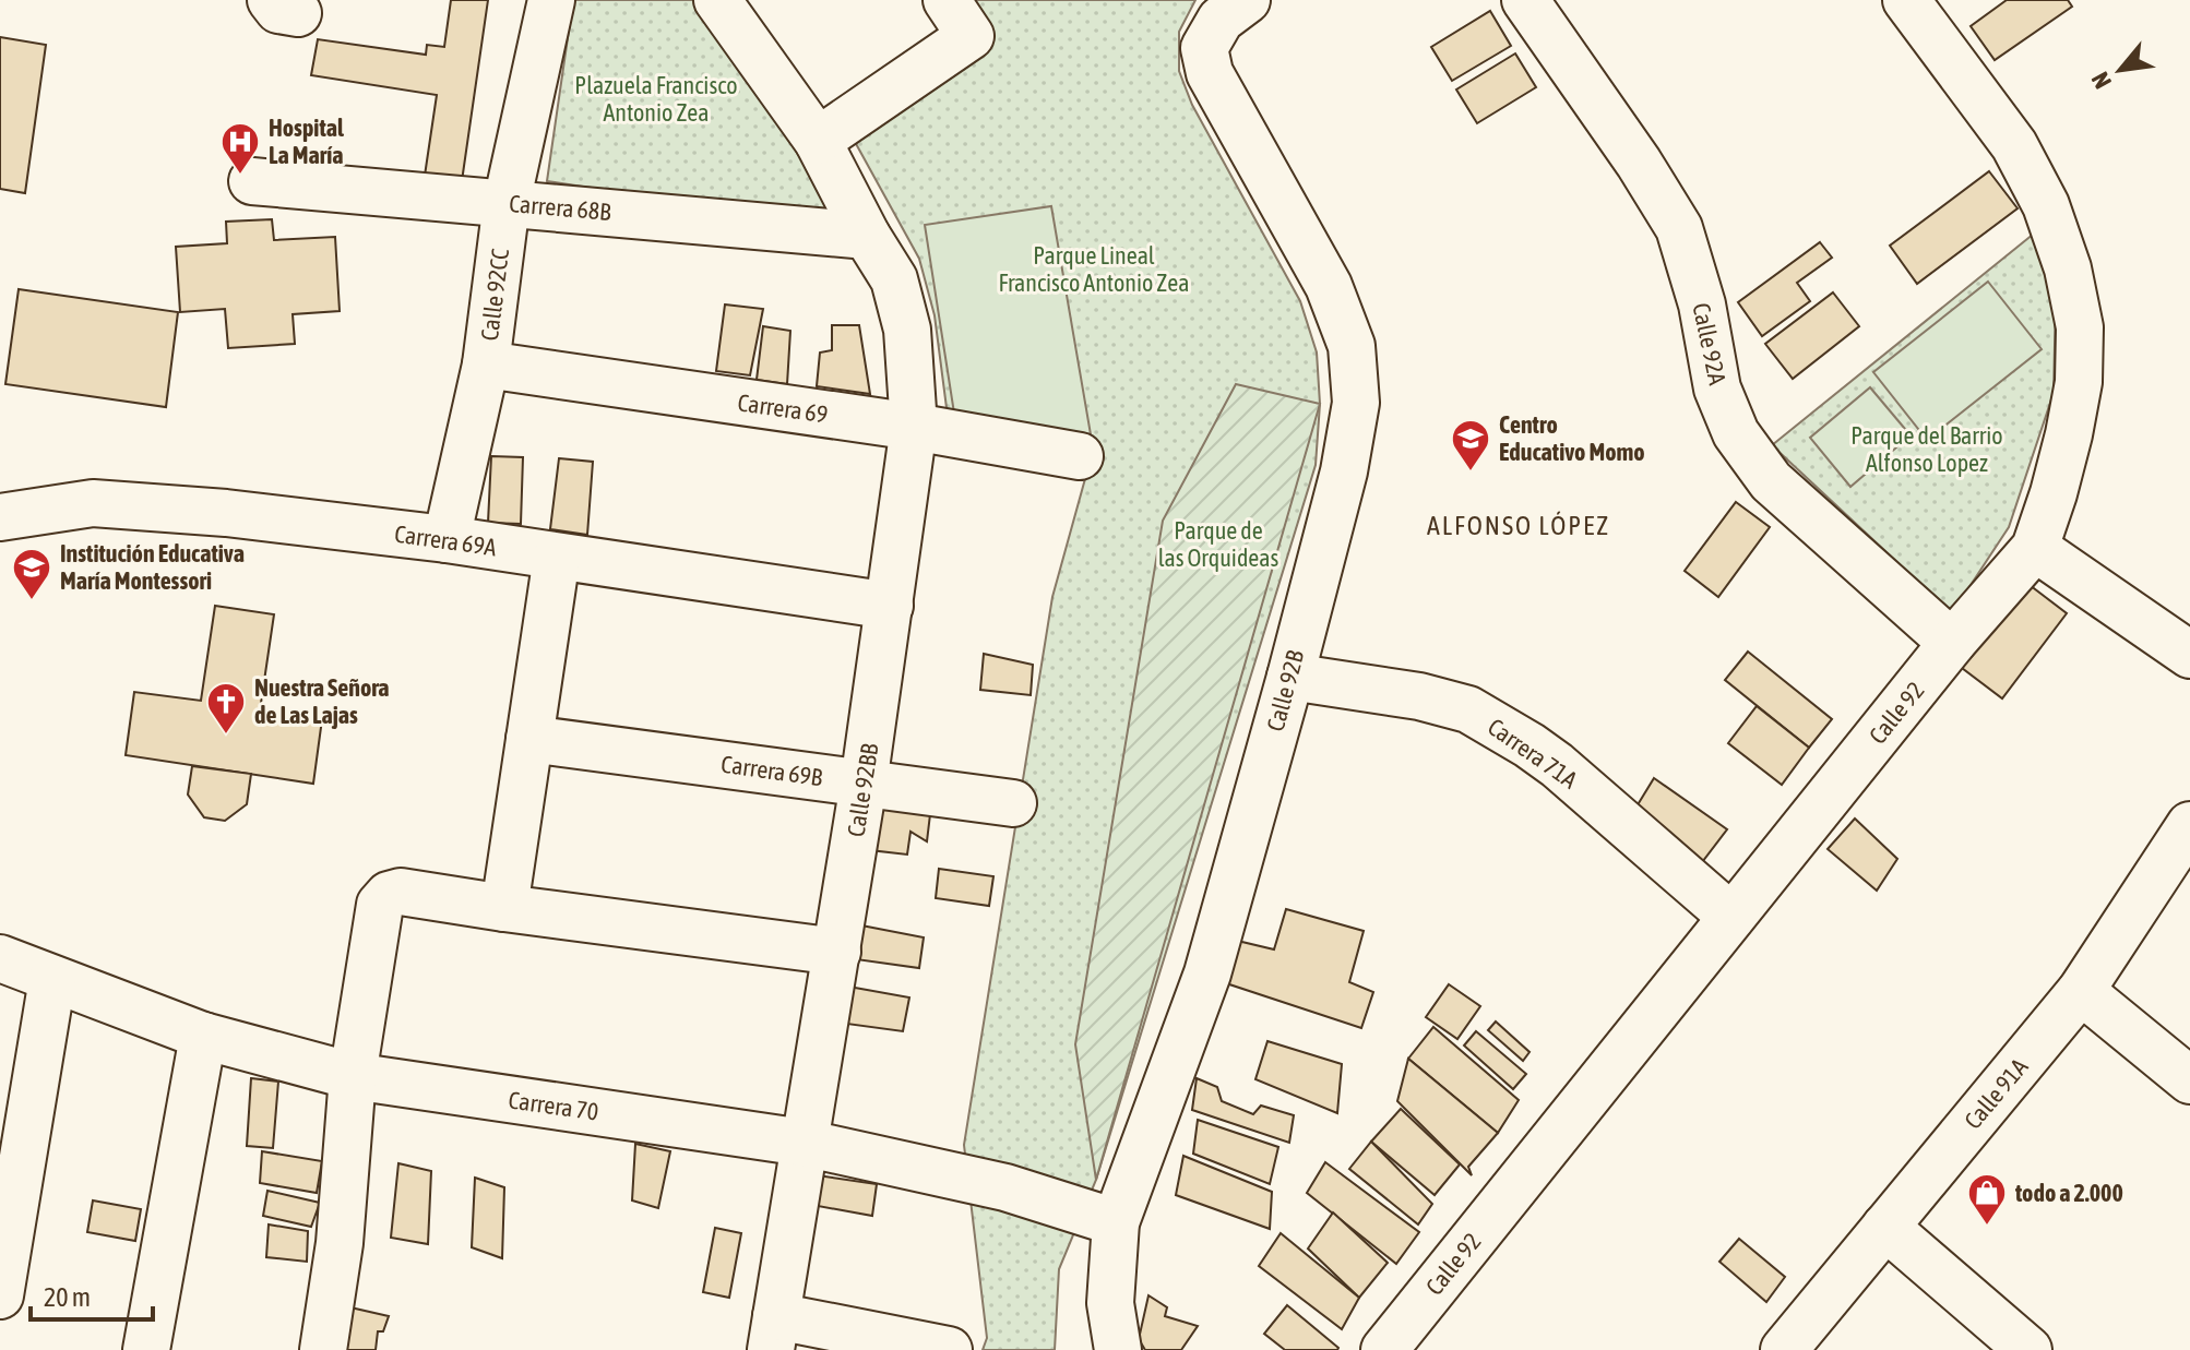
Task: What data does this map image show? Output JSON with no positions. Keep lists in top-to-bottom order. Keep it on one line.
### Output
{"streets":{"street":["Carrera 68B","Calle 92CC","Calle 92A","Carrera 69","Carrera 69A","Calle 92B","Calle 92","Carrera 71A","Carrera 69B","Calle 92BB","Calle 91A","Carrera 70"]},"crossings":[["Carrera 68B","Calle 92CC"],["Carrera 68B","Calle 92BB"],["Calle 92CC","Carrera 69"],["Calle 92CC","Carrera 69A"],["Calle 92A","Calle 92"],["Carrera 69","Calle 92BB"],["Carrera 69A","Calle 92BB"],["Calle 92B","Carrera 71A"],["Calle 92B","Carrera 70"],["Calle 92","Carrera 71A"],["Carrera 69B","Calle 92BB"],["Calle 92BB","Carrera 70"]],"districts":["ALFONSO LÓPEZ"],"parks":["Plazuela Francisco Antonio Zea","Parque Lineal Francisco Antonio Zea","Parque del Barrio Alfonso Lopez","Parque de las Orquideas"],"places":{"hospital":["Hospital La María"],"school or university":["Centro Educativo Momo","Institución Educativa María Montessori"],"church":["Nuestra Señora de Las Lajas"],"shop":["todo a 2.000"]},"scale_bar":"20 m","north":"bottom left"}
